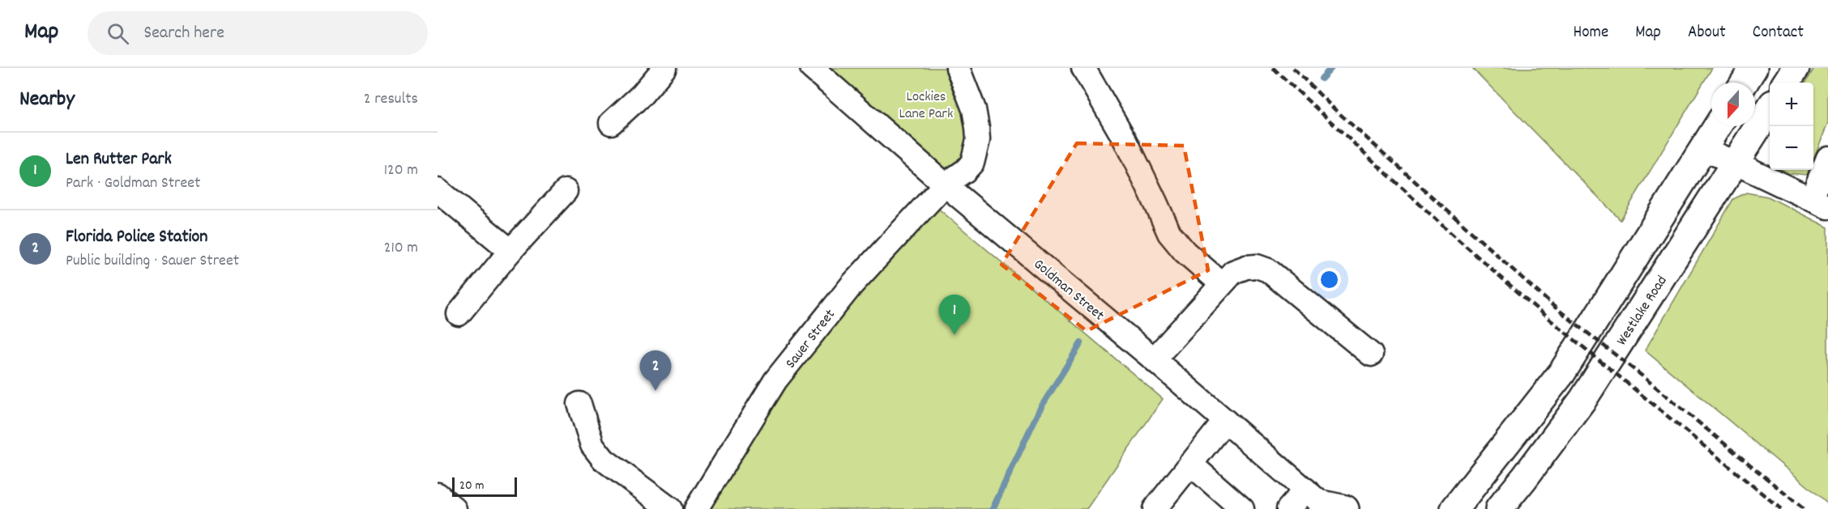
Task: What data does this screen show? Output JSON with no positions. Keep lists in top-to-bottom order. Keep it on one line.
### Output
{"streets":{"main road":["Westlake Road"],"street":["Goldman Street","Sauer Street"]},"crossings":[["Goldman Street","Sauer Street"]],"parks":["Lockies Lane Park"],"scale_bar":"20 m","north":"bottom","page":{"header":"Map","search":"Search here","nav":["Home","Map","About","Contact"],"heading":["Nearby","2 results"],"map_buttons":["+","−"],"list":[{"mark":"1","name":"Len Rutter Park","note":"Park · Goldman Street","value":"120 m"},{"mark":"2","name":"Florida Police Station","note":"Public building · Sauer Street","value":"210 m"}],"pins":["1","2"],"scale":"20 m"}}
